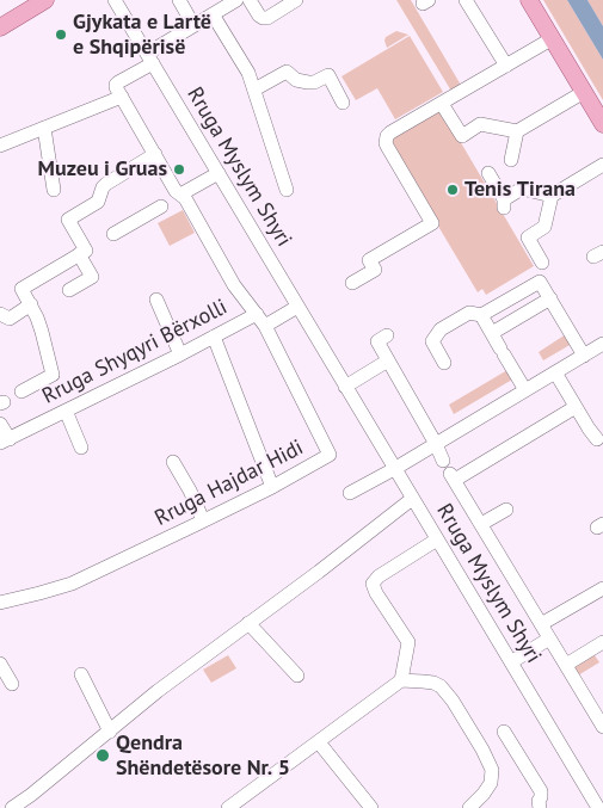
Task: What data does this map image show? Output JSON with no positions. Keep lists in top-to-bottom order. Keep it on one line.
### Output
{"streets":{"street":["Rruga Myslym Shyri","Rruga Shyqyri Bërxolli","Rruga Hajdar Hidi"]},"crossings":[["Rruga Shyqyri Bërxolli","Rruga Hajdar Hidi"]],"places":["Gjykata e Lartë e Shqipërisë","Muzeu i Gruas","Tenis Tirana","Qendra Shëndetësore Nr. 5"]}
